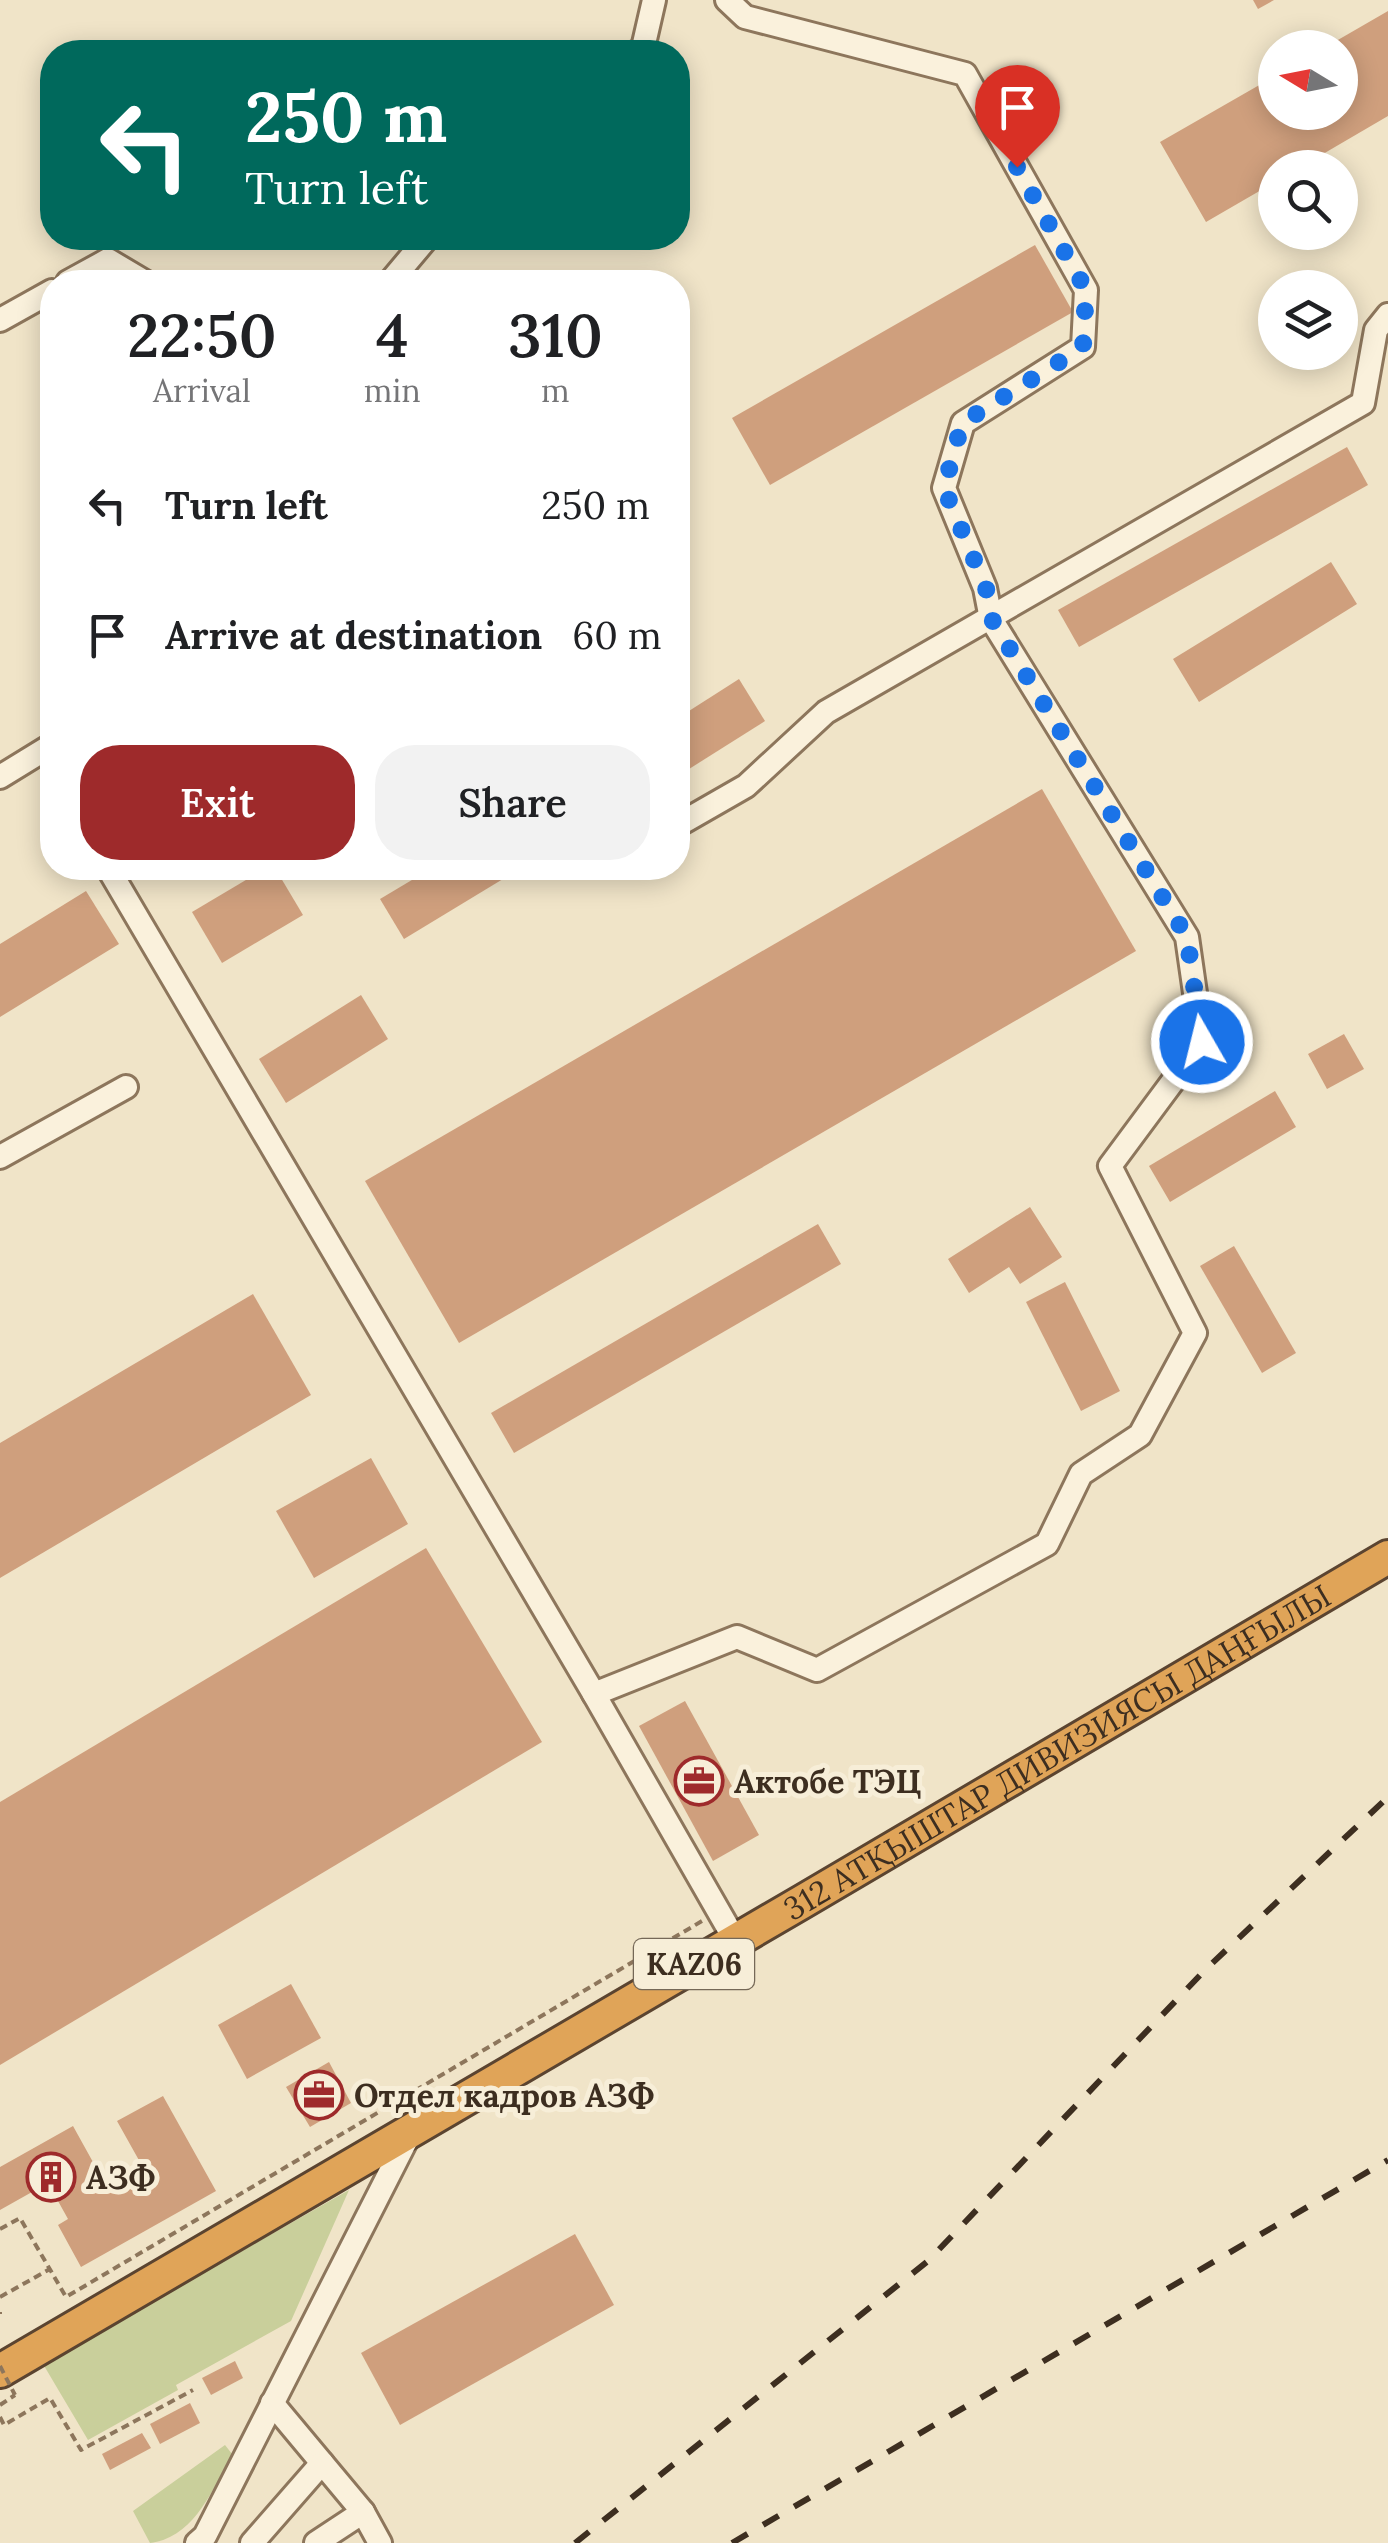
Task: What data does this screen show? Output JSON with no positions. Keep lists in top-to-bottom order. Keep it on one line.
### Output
{"streets":{"highway":["312 АТҚЫШТАР ДИВИЗИЯСЫ ДАҢҒЫЛЫ","KАZ06"]},"places":{"office":["Актобе ТЭЦ","Отдел кадров АЗФ"],"building":["АЗФ"]},"north":"left","page":{"turn":["250 m","Turn left"],"eta":["22:50","Arrival","4","min","310","m"],"list":[{"name":"Turn left","value":"250 m"},{"name":"Arrive at destination","value":"60 m"}],"buttons":["Exit","Share"]}}
